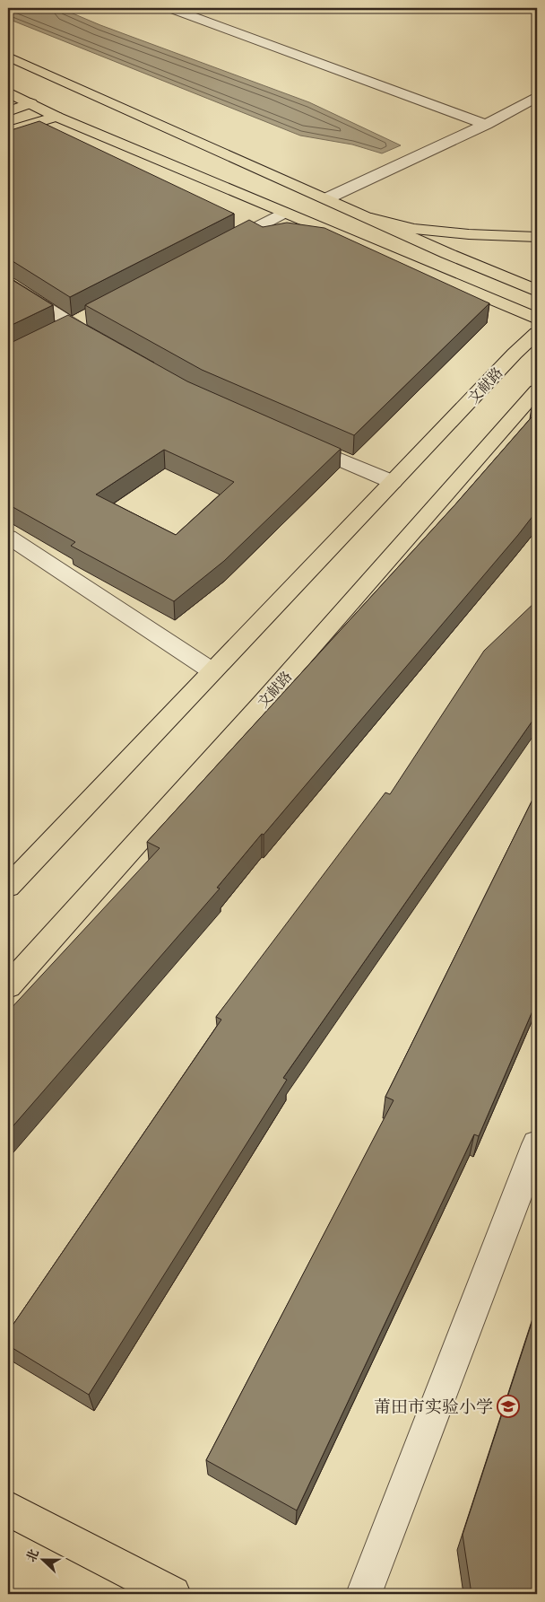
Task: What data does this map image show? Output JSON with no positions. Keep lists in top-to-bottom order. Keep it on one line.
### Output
{"streets":{"main road":["文献路"]},"places":{"school or university":["莆田市实验小学"]},"north":"left"}
